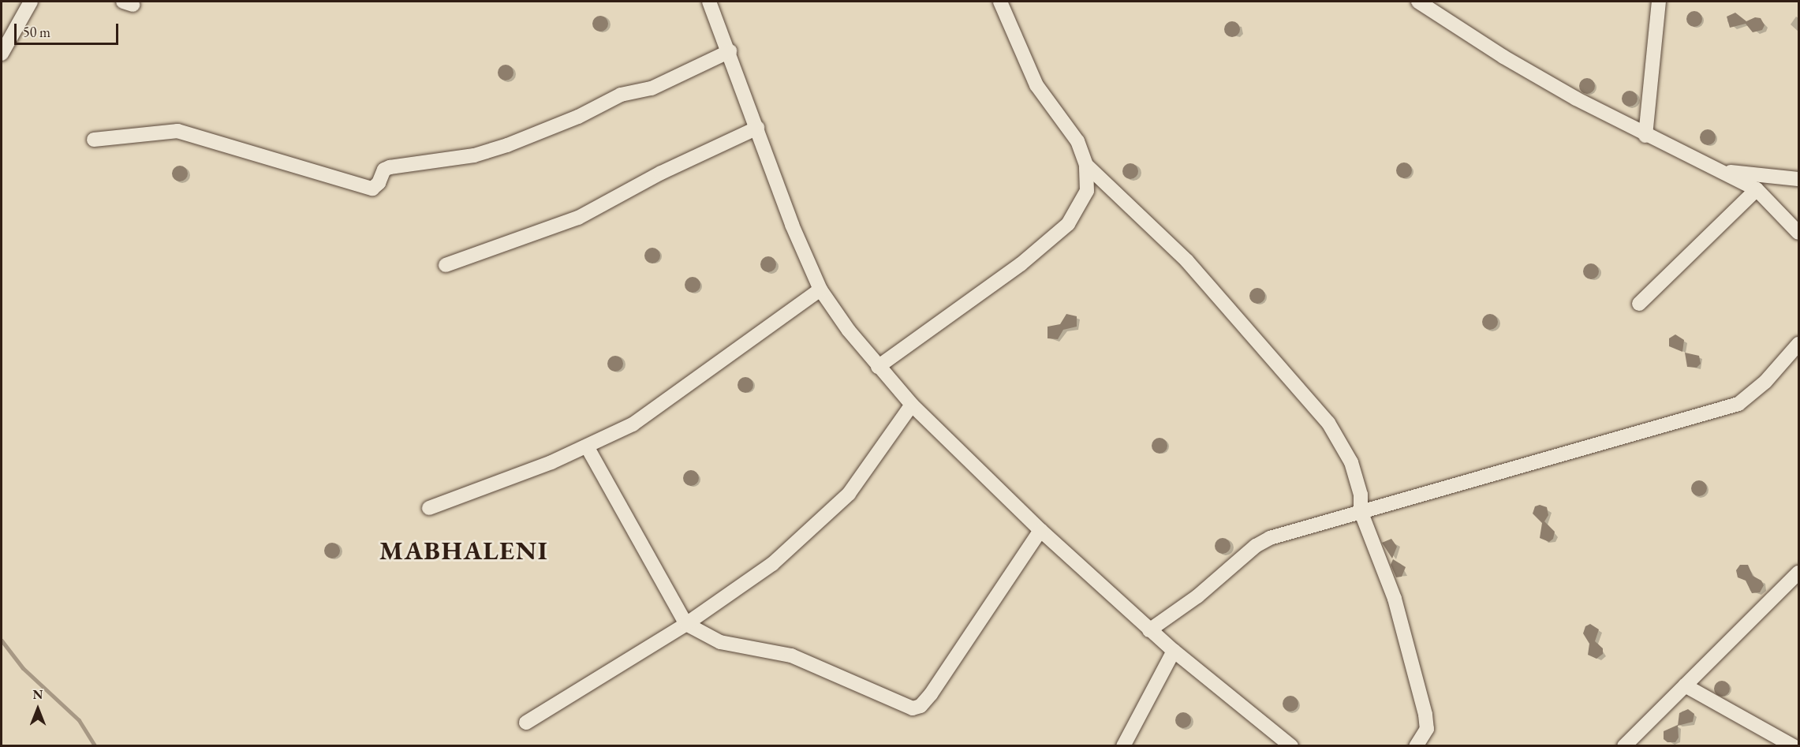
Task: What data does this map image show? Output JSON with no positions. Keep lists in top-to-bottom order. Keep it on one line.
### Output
{"districts":["MABHALENI"],"scale_bar":"50 m","north":"top"}
